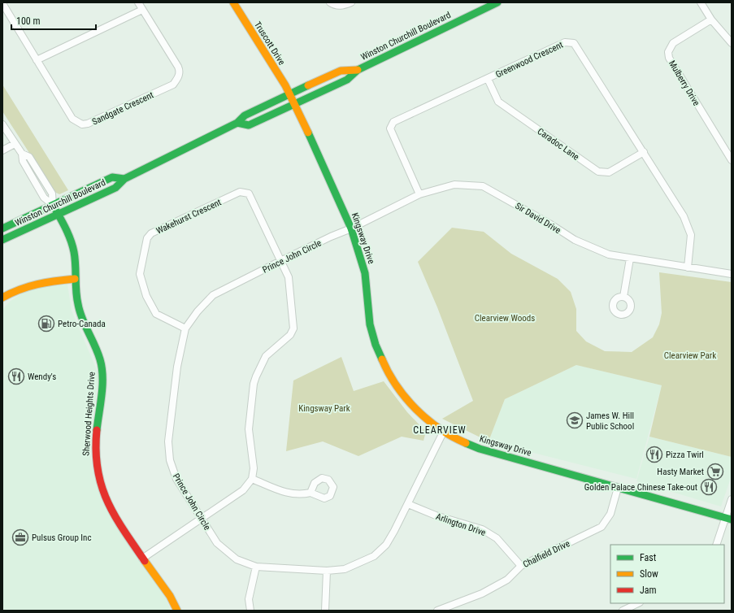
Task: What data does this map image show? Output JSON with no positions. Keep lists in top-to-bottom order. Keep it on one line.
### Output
{"streets":{"street":["Winston Churchill Boulevard","Truscott Drive","Greenwood Crescent","Mulberry Drive","Sandgate Crescent","Caradoc Lane","Wakehurst Crescent","Sir David Drive","Kingsway Drive","Prince John Circle","Sherwood Heights Drive","Arlington Drive","Chalfield Drive"]},"crossings":[["Winston Churchill Boulevard","Truscott Drive"],["Winston Churchill Boulevard","Kingsway Drive"],["Winston Churchill Boulevard","Sherwood Heights Drive"],["Truscott Drive","Kingsway Drive"],["Greenwood Crescent","Caradoc Lane"],["Greenwood Crescent","Sir David Drive"],["Wakehurst Crescent","Prince John Circle"],["Sir David Drive","Kingsway Drive"],["Sir David Drive","Prince John Circle"],["Kingsway Drive","Prince John Circle"],["Kingsway Drive","Chalfield Drive"],["Prince John Circle","Arlington Drive"],["Arlington Drive","Chalfield Drive"]],"districts":["CLEARVIEW"],"parks":["Clearview Woods","Clearview Park","Kingsway Park"],"places":{"fuel station":["Petro-Canada"],"restaurant":["Wendy's","Pizza Twirl","Golden Palace Chinese Take-out"],"school or university":["James W. Hill Public School"],"supermarket":["Hasty Market"],"office":["Pulsus Group Inc"]},"legend":["Fast","Slow","Jam"],"scale_bar":"100 m"}
